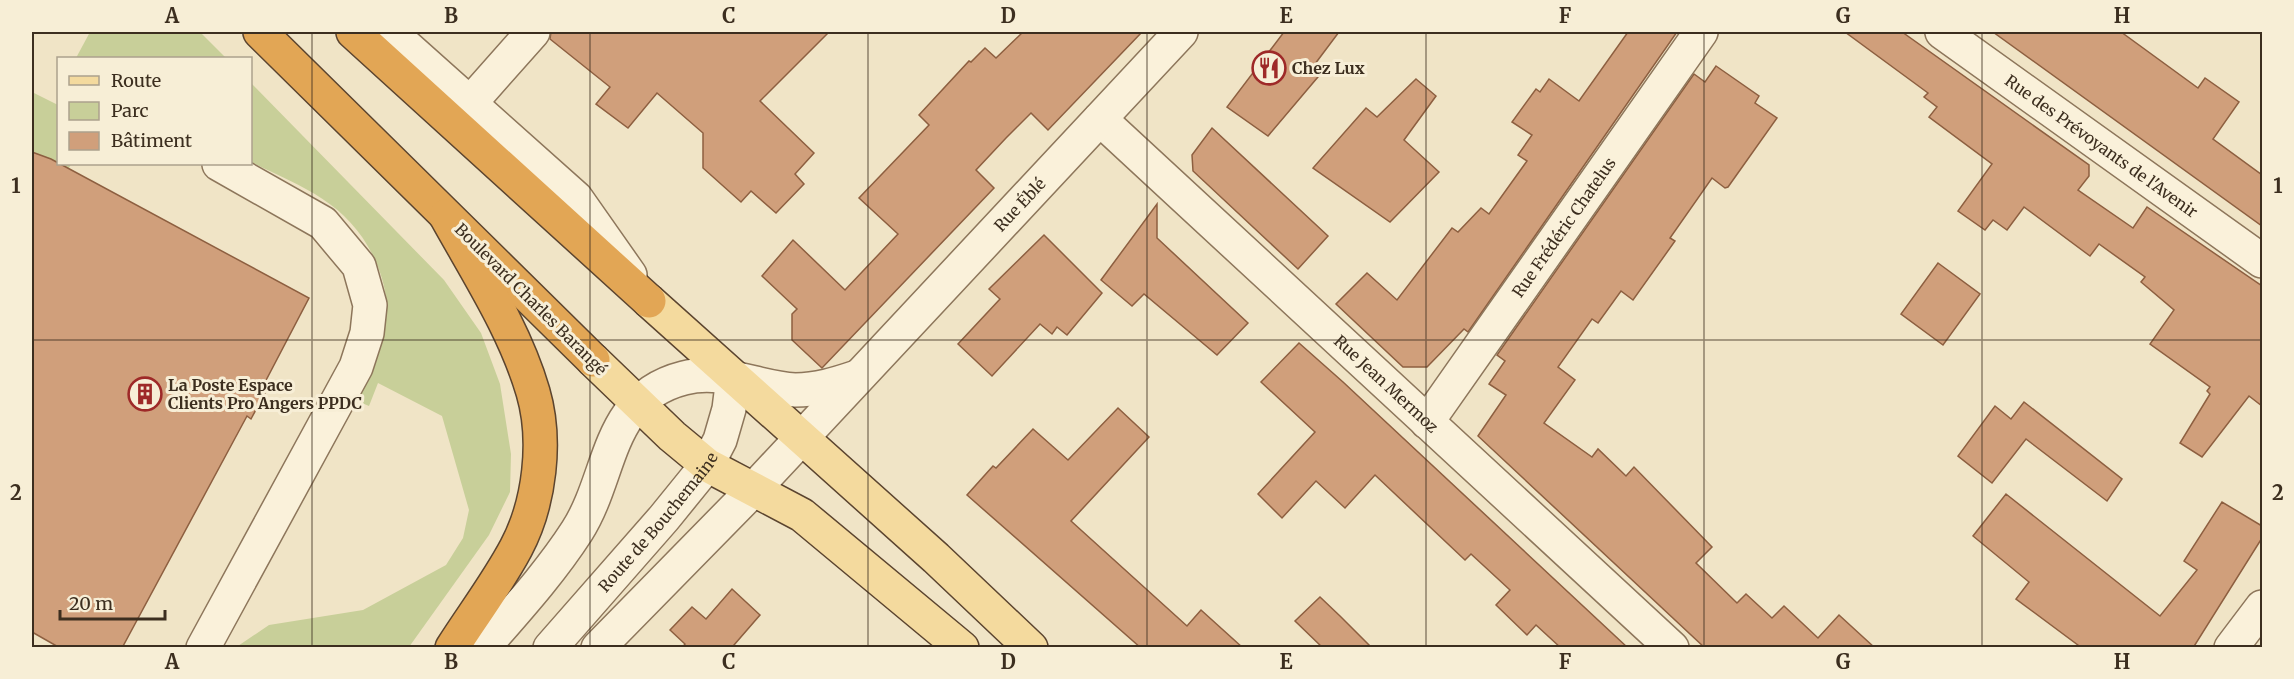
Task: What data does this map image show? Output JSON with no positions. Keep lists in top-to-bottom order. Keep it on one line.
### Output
{"streets":{"highway":["Boulevard Charles Barangé"],"street":["Rue des Prévoyants de l'Avenir","Rue Éblé","Rue Frédéric Chatelus","Rue Jean Mermoz","Route de Bouchemaine"]},"crossings":[["Rue Éblé","Boulevard Charles Barangé"],["Rue Éblé","Rue Jean Mermoz"],["Rue Éblé","Route de Bouchemaine"],["Rue Frédéric Chatelus","Rue Jean Mermoz"],["Boulevard Charles Barangé","Route de Bouchemaine"]],"places":{"restaurant":["Chez Lux"],"building":["La Poste Espace Clients Pro Angers PPDC"]},"legend":["Route","Parc","Bâtiment"],"scale_bar":"20 m","grid":{"columns":["A","B","C","D","E","F","G","H"],"rows":["1","2"]}}
